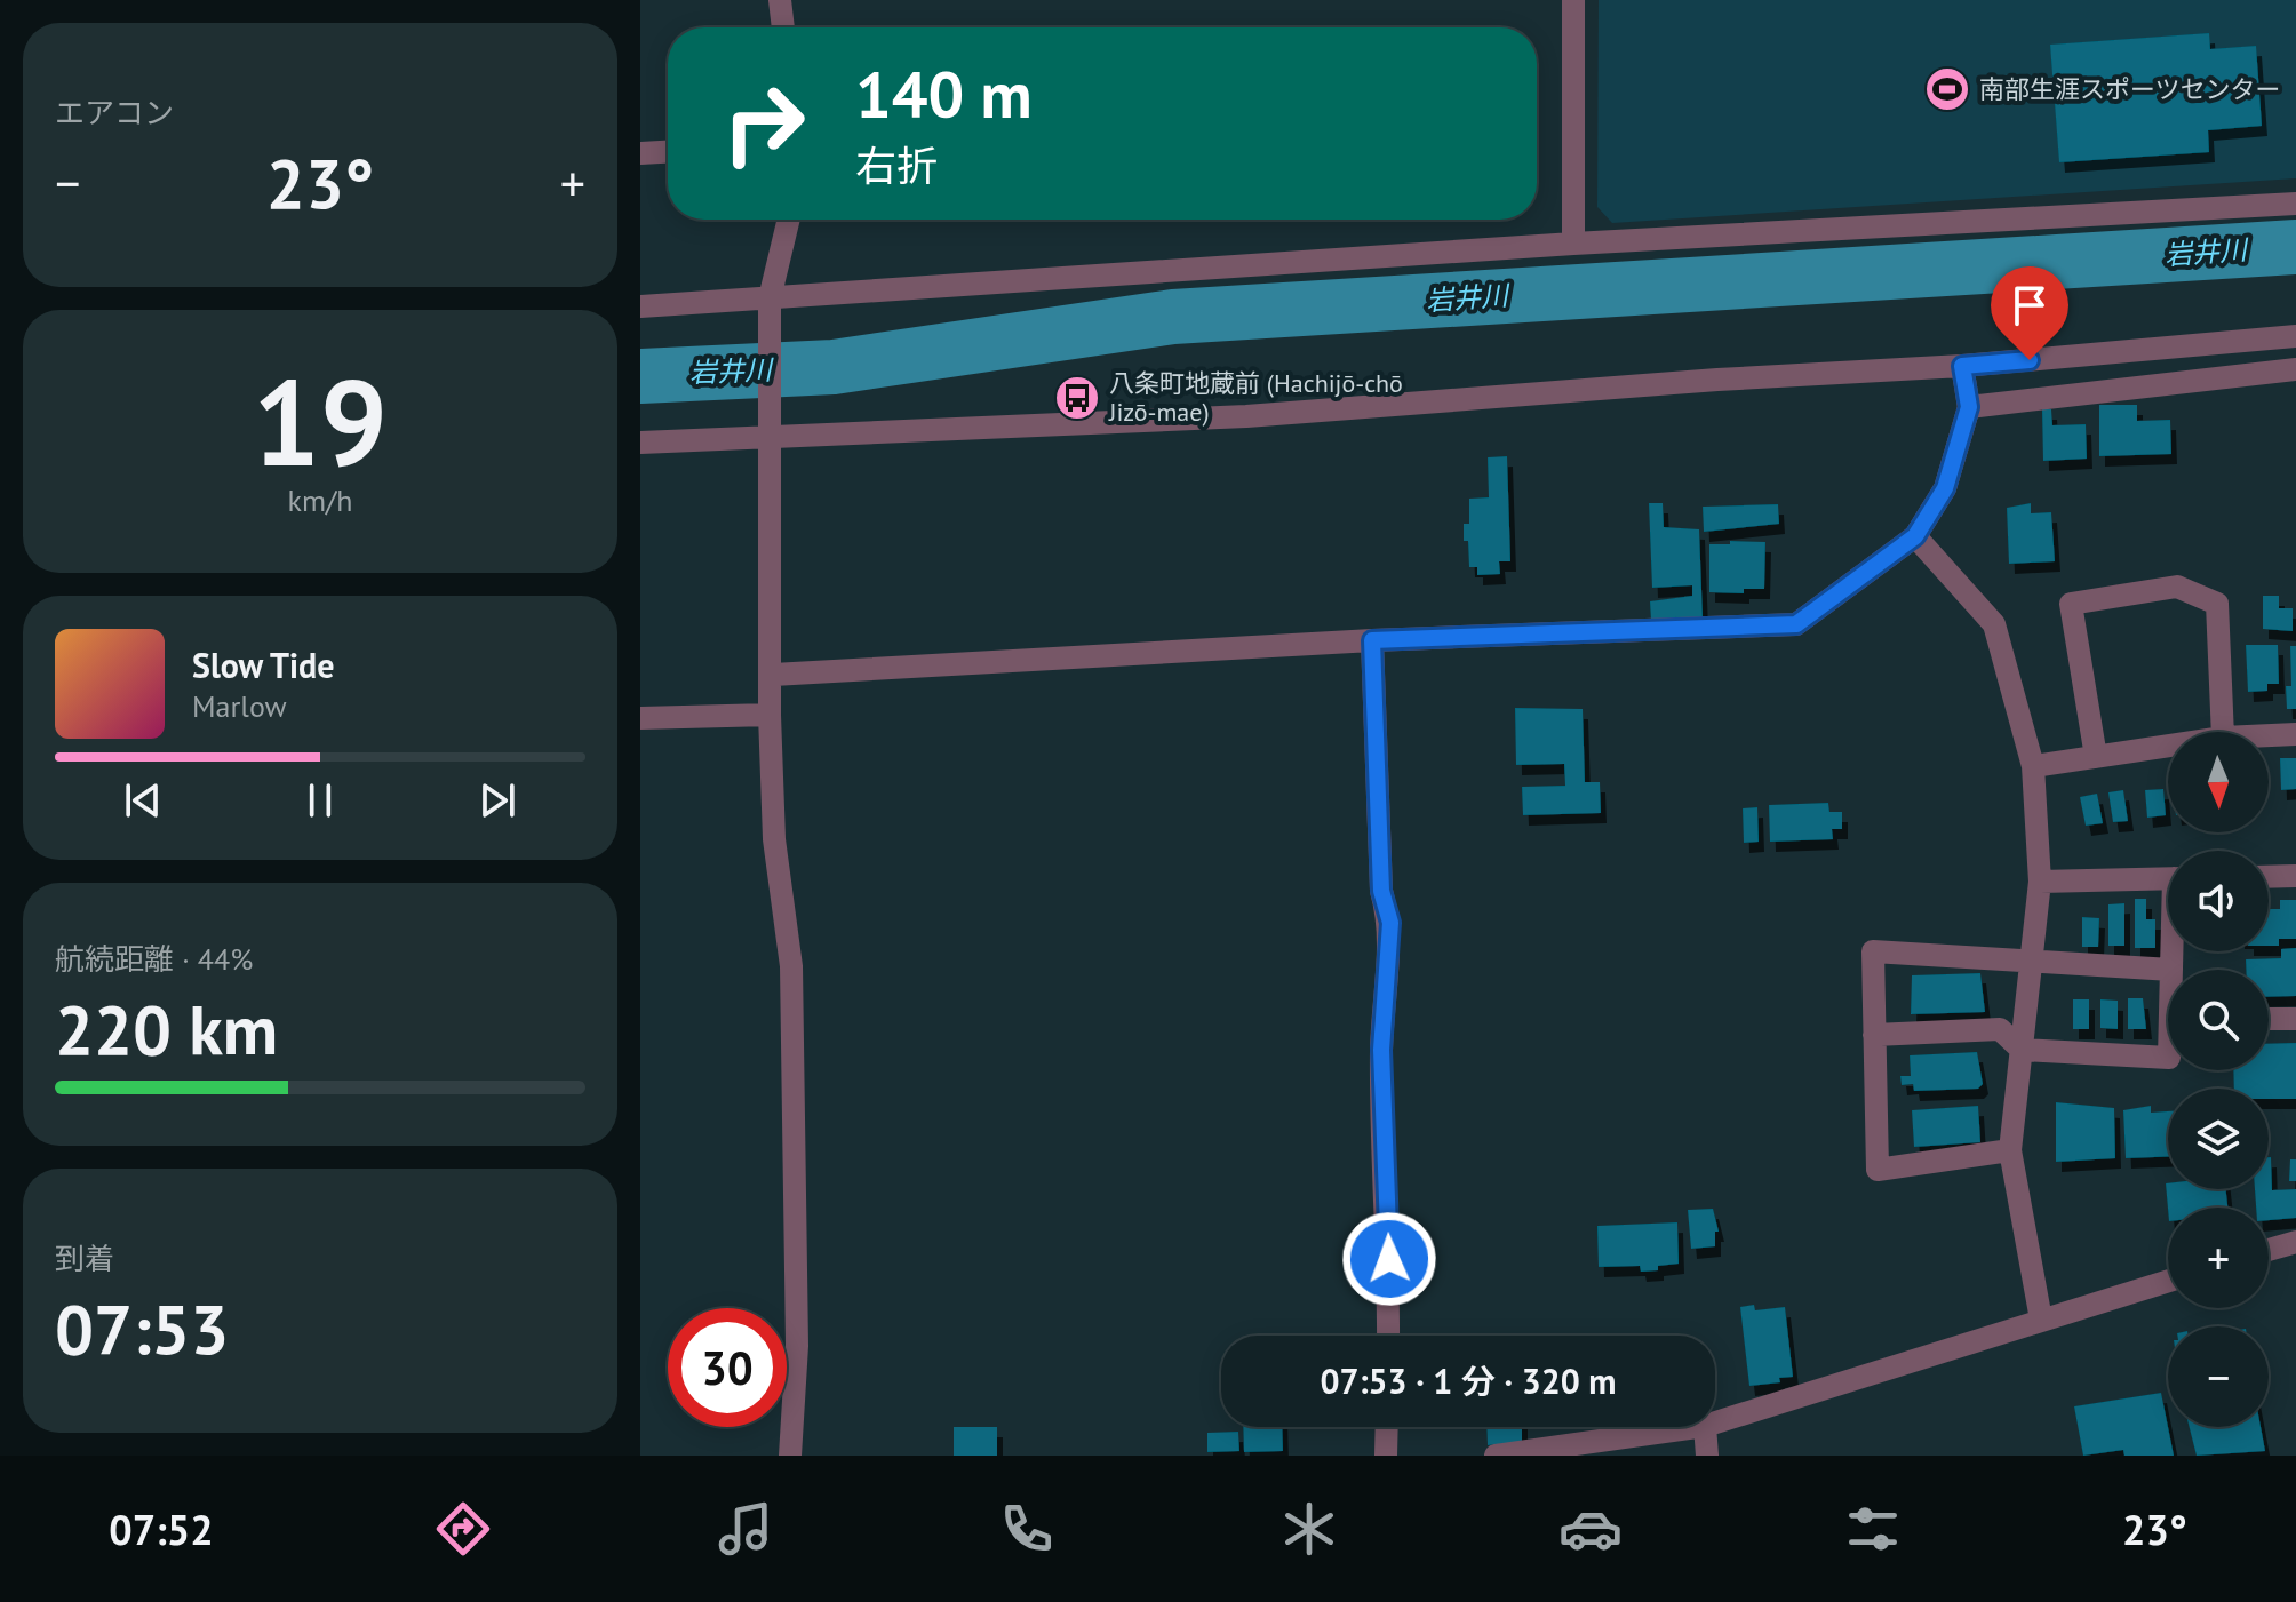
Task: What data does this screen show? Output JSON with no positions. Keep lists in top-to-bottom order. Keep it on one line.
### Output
{"water":["岩井川"],"places":{"sports":["南部生涯スポーツセンター"],"bus stop":["八条町地蔵前 (Hachijō-chō Jizō-mae)"]},"north":"bottom","page":{"tile":["エアコン",["19","km/h"],["航続距離 · 44%","220 km"],["到着","07:53"]],"turn":["140 m","右折"],"heat":["−","23°","+"],"song":["Slow Tide","Marlow"],"map_buttons":["+","−"],"limit":"30","trip":"07:53 · 1 分 · 320 m","tabs":["07:52","23°"]}}
